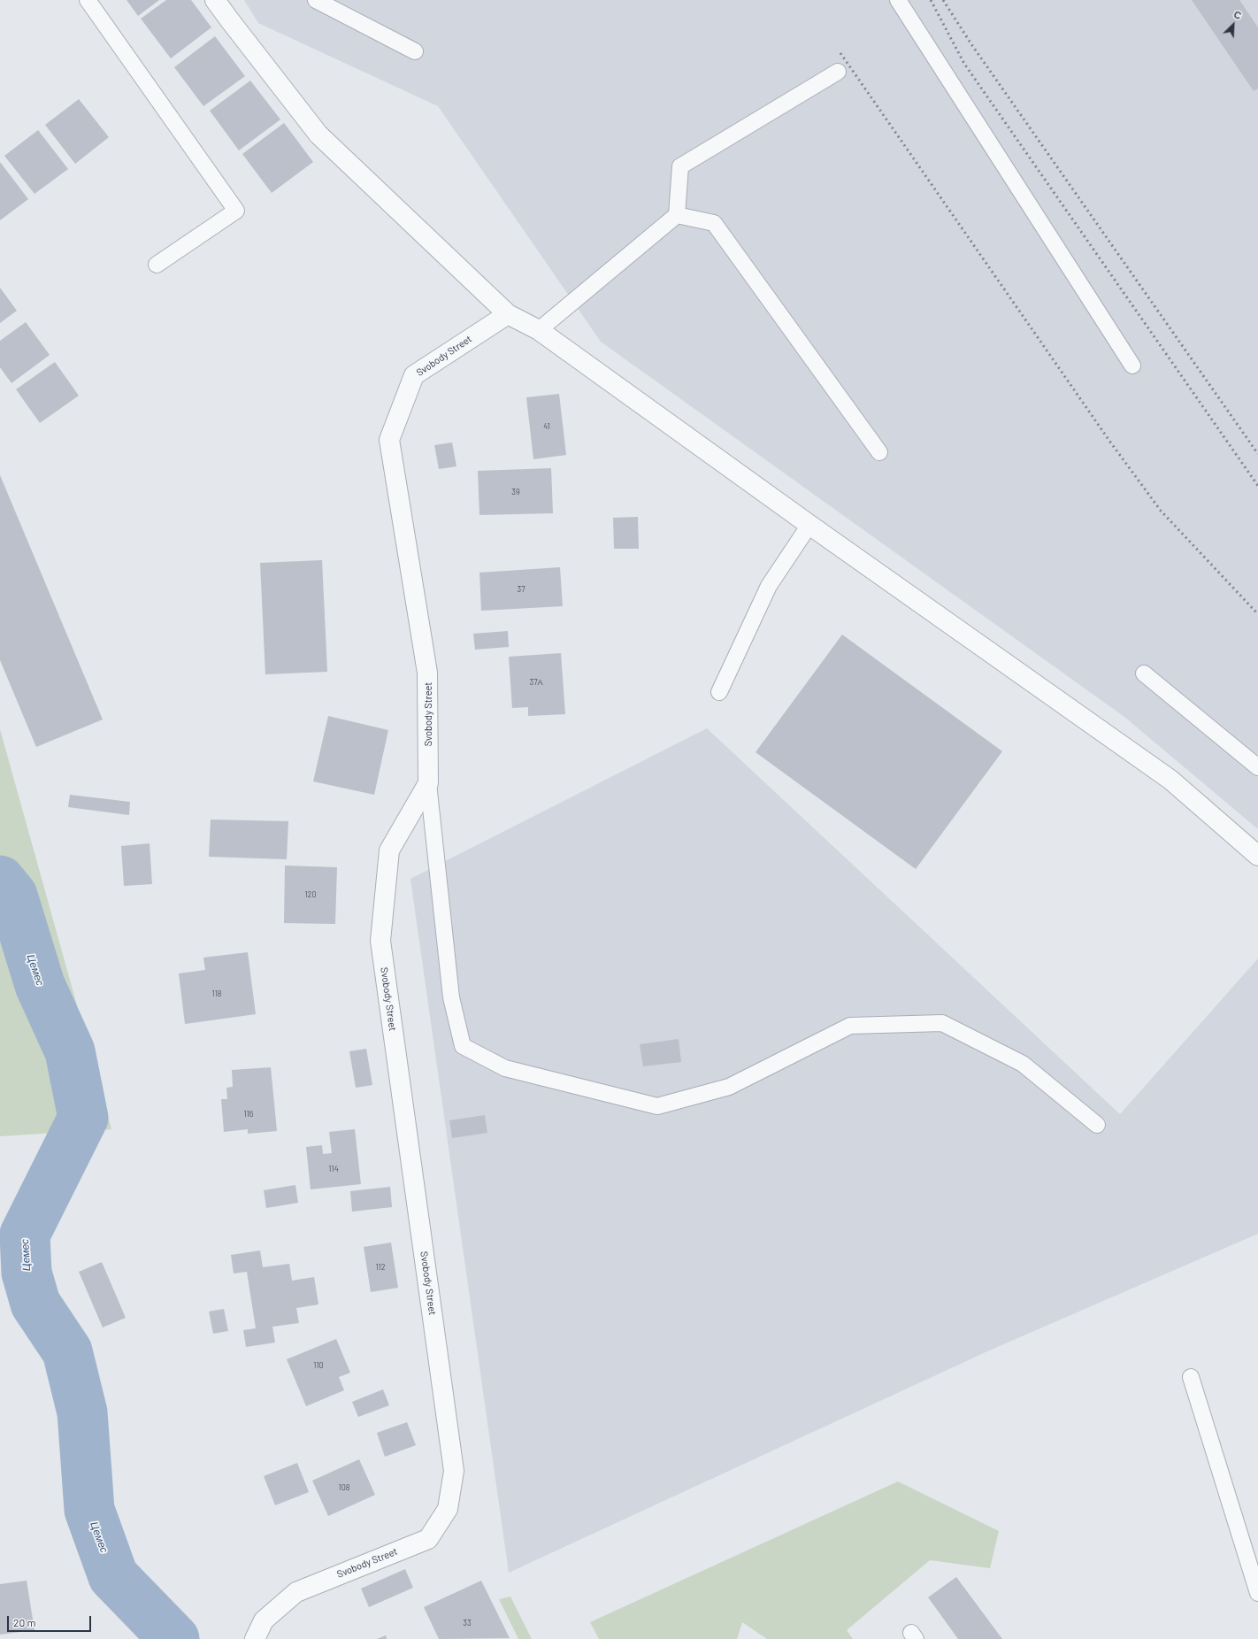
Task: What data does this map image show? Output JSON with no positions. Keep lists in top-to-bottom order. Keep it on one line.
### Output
{"streets":{"street":["Svobody Street"]},"water":["Цемес"],"house_numbers":["41","39","37","37А","120","118","116","114","112","110","108","33"],"scale_bar":"20 m","north":"top right"}
